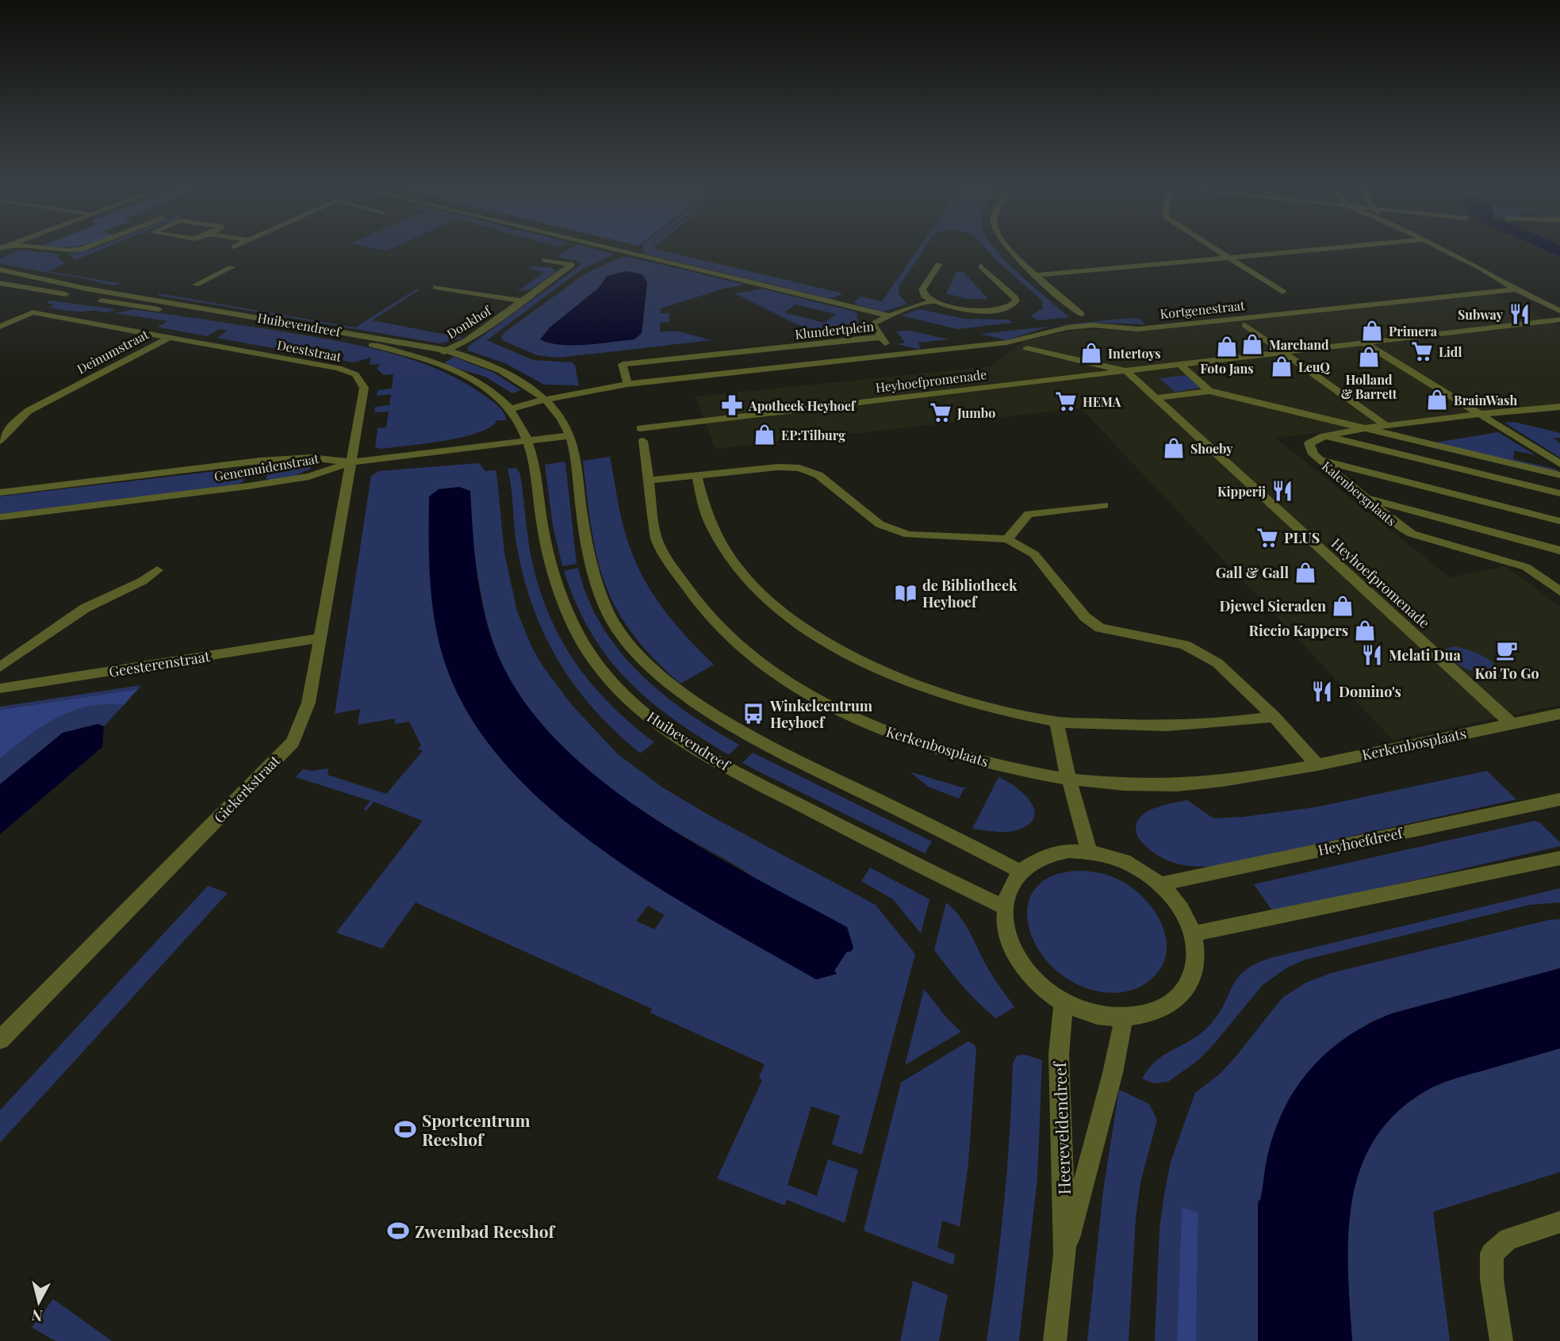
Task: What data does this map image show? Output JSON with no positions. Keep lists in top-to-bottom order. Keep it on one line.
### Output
{"streets":{"street":["Kortgenestraat","Donkhof","Huibevendreef","Klundertplein","Deeststraat","Deinumstraat","Heyhoefpromenade","Genemuidenstraat","Kalenbergplaats","Geesterenstraat","Kerkenbosplaats","Giekerkstraat","Heyhoefdreef","Heereveldendreef"]},"crossings":[["Kortgenestraat","Klundertplein"],["Donkhof","Huibevendreef"],["Huibevendreef","Heyhoefdreef"],["Huibevendreef","Heereveldendreef"],["Deeststraat","Deinumstraat"],["Deeststraat","Genemuidenstraat"],["Deeststraat","Giekerkstraat"],["Heyhoefpromenade","Kerkenbosplaats"],["Genemuidenstraat","Giekerkstraat"],["Geesterenstraat","Giekerkstraat"],["Heyhoefdreef","Heereveldendreef"]],"places":{"restaurant":["Subway","Kipperij","Melati Dua","Domino's"],"shop":["Primera","Marchand","Foto Jans","Intertoys","Holland & Barrett","LeuQ","BrainWash","EP:Tilburg","Shoeby","Gall & Gall","Djewel Sieraden","Riccio Kappers"],"supermarket":["Lidl","HEMA","Jumbo","PLUS"],"pharmacy":["Apotheek Heyhoef"],"library":["de Bibliotheek Heyhoef"],"cafe":["Koi To Go"],"bus stop":["Winkelcentrum Heyhoef"],"sports":["Sportcentrum Reeshof","Zwembad Reeshof"]},"north":"bottom"}
